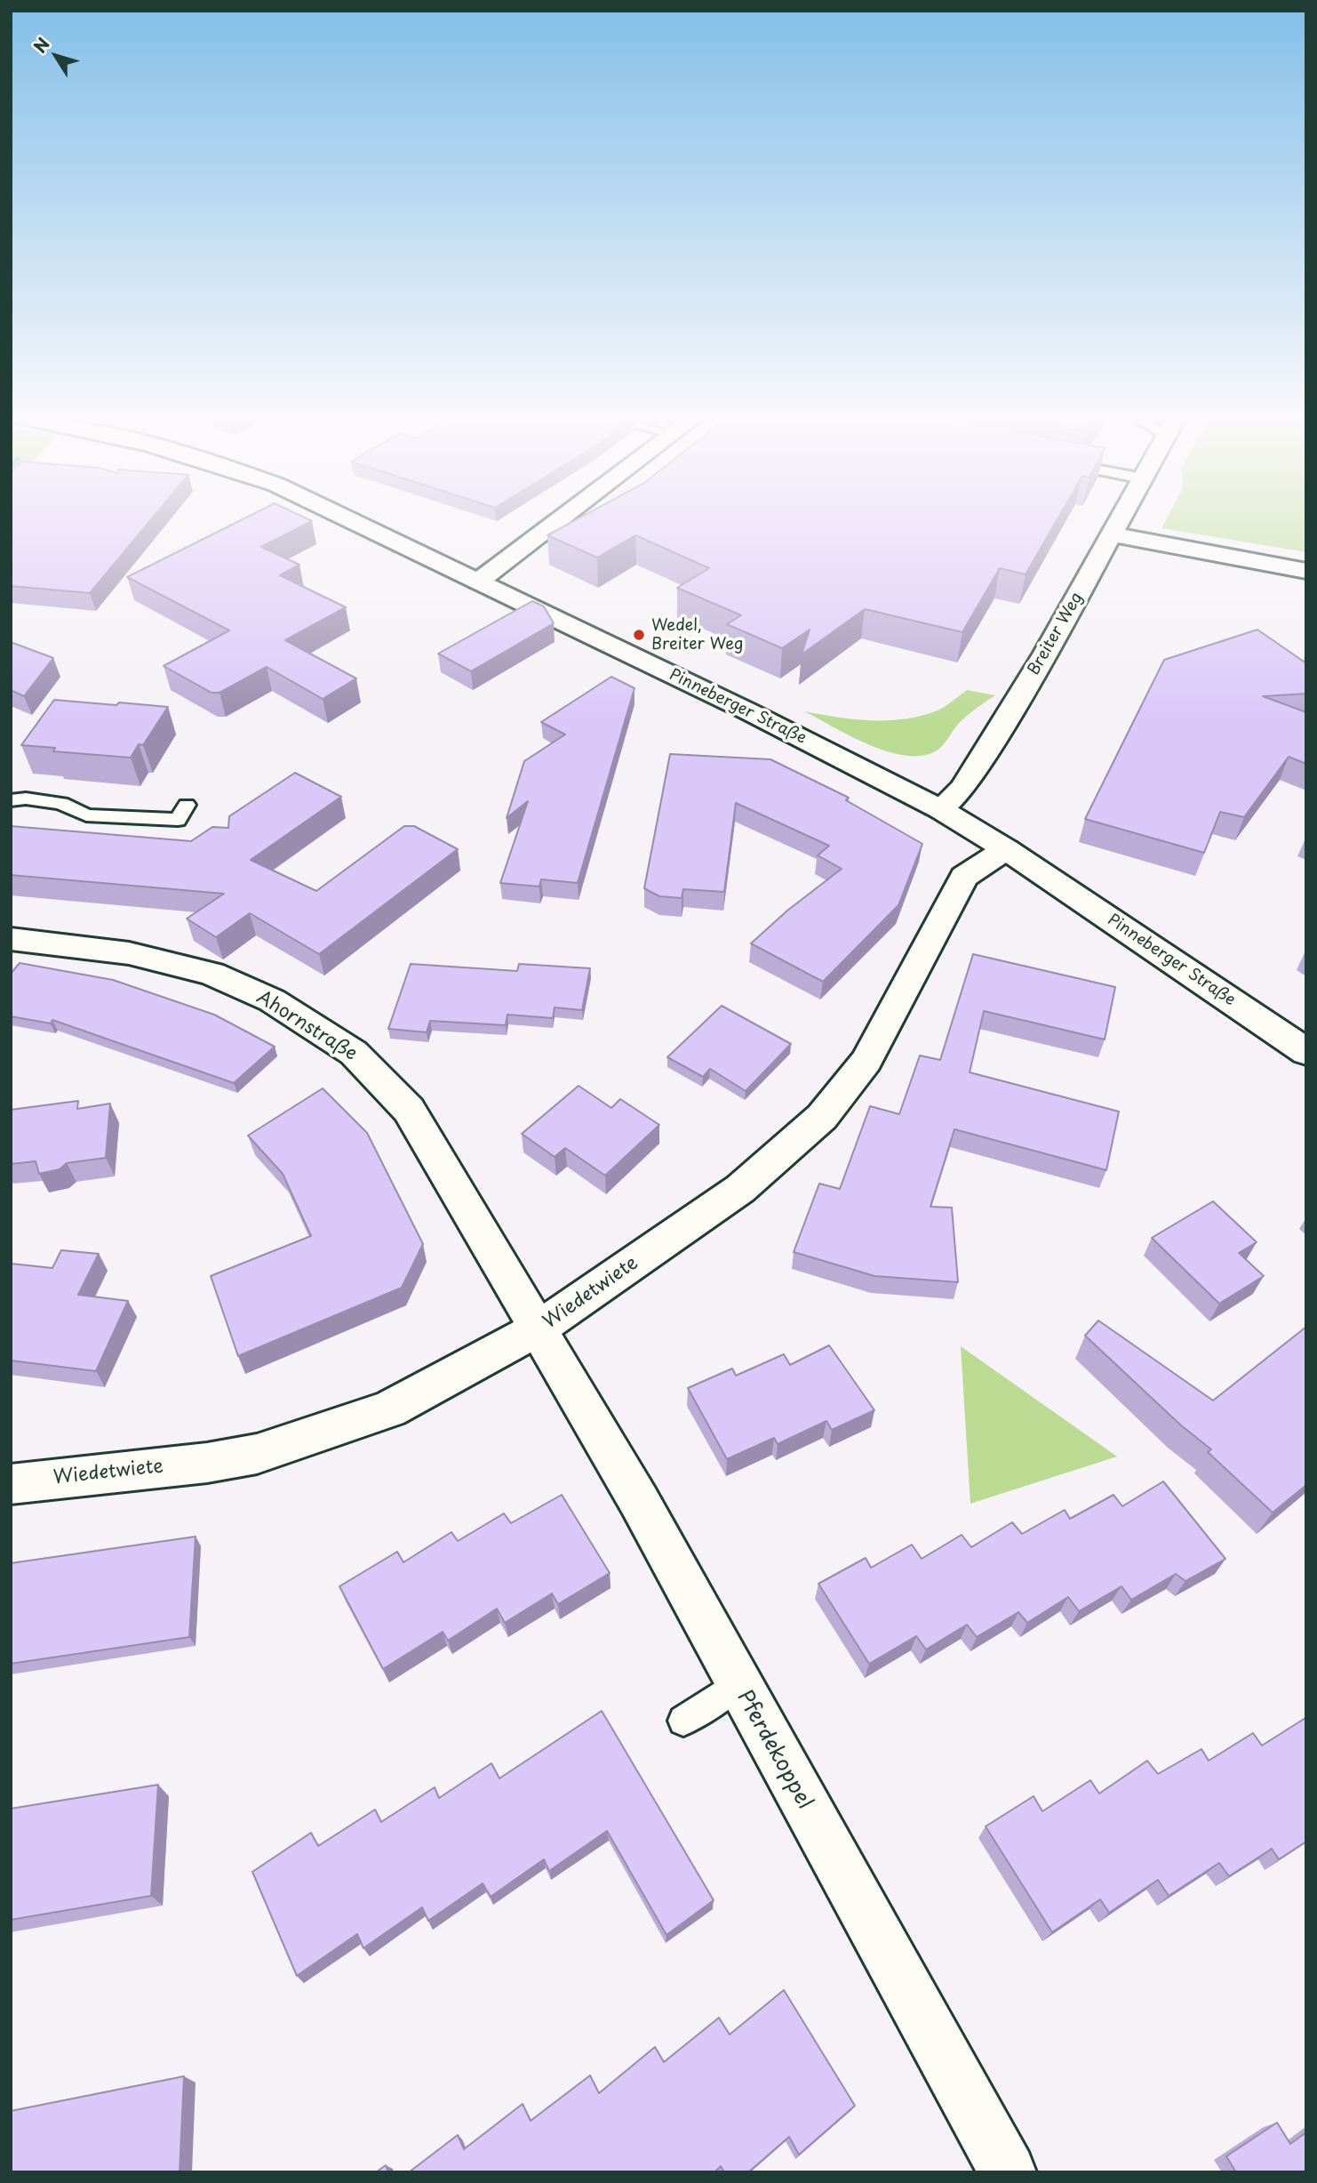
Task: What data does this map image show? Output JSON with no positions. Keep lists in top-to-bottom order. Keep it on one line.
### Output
{"streets":{"street":["Breiter Weg","Pinneberger Straße","Ahornstraße","Wiedetwiete","Pferdekoppel"]},"crossings":[["Breiter Weg","Pinneberger Straße"],["Pinneberger Straße","Wiedetwiete"],["Ahornstraße","Wiedetwiete"],["Ahornstraße","Pferdekoppel"],["Wiedetwiete","Pferdekoppel"]],"places":["Wedel, Breiter Weg"],"north":"top left"}
